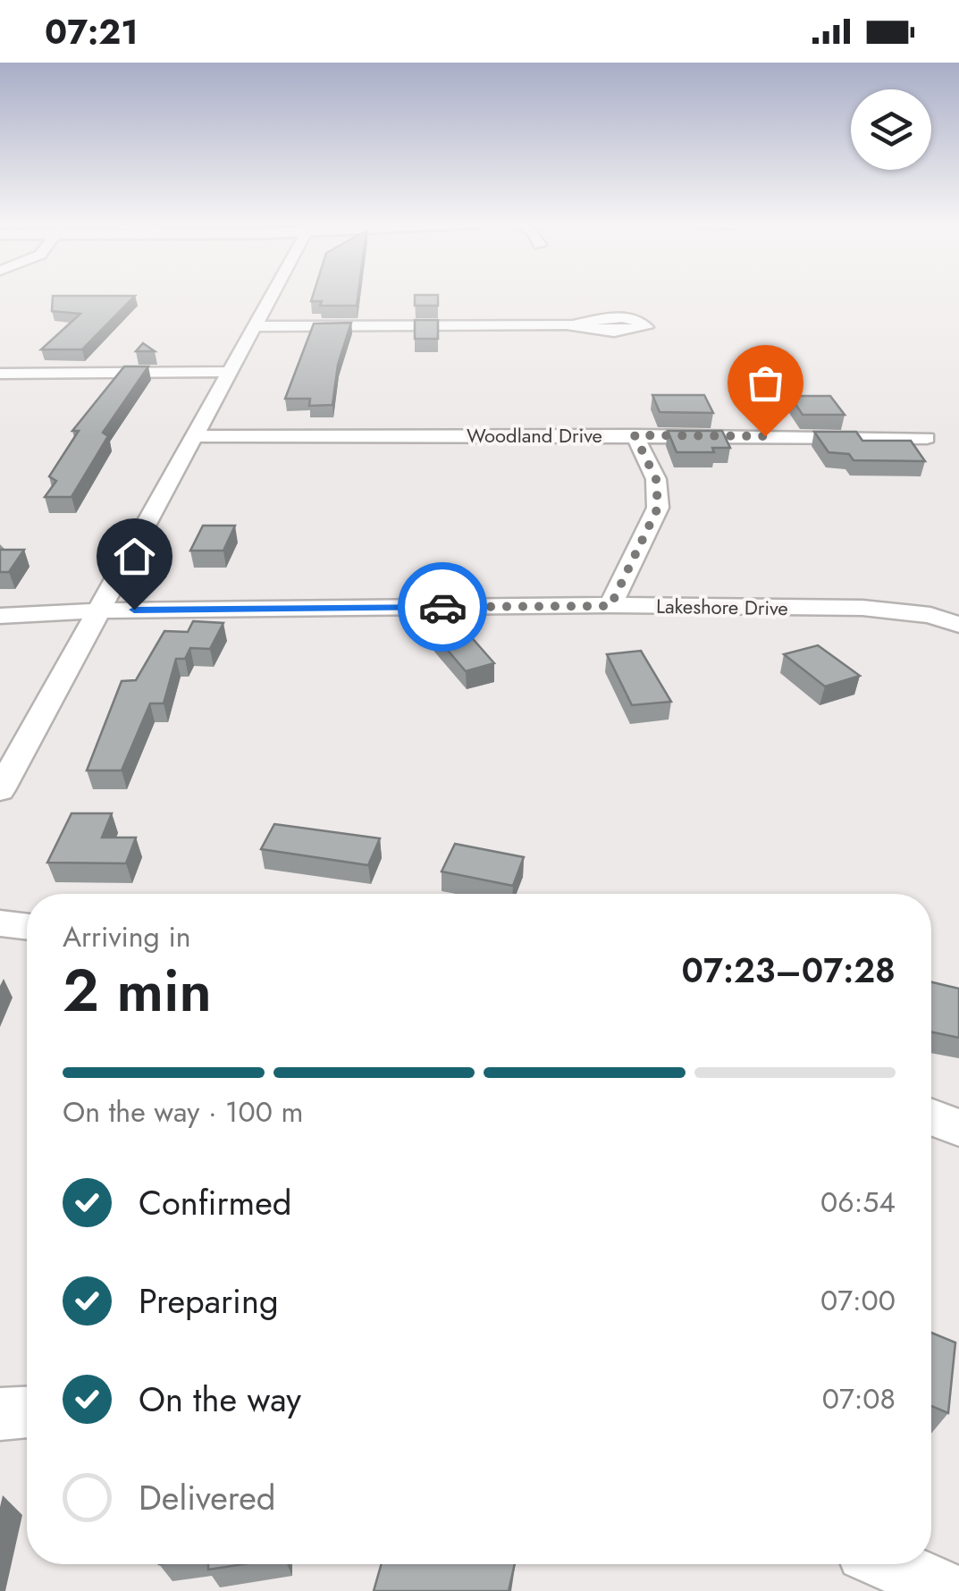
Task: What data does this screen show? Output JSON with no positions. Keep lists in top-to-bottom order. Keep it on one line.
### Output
{"streets":{"street":["Woodland Drive","Lakeshore Drive"]},"page":{"status":"07:21","heading":["2 min","Arriving in","07:23–07:28"],"bar":"On the way · 100 m","list":[["Confirmed","06:54"],["Preparing","07:00"],["On the way","07:08"],"Delivered"]}}
